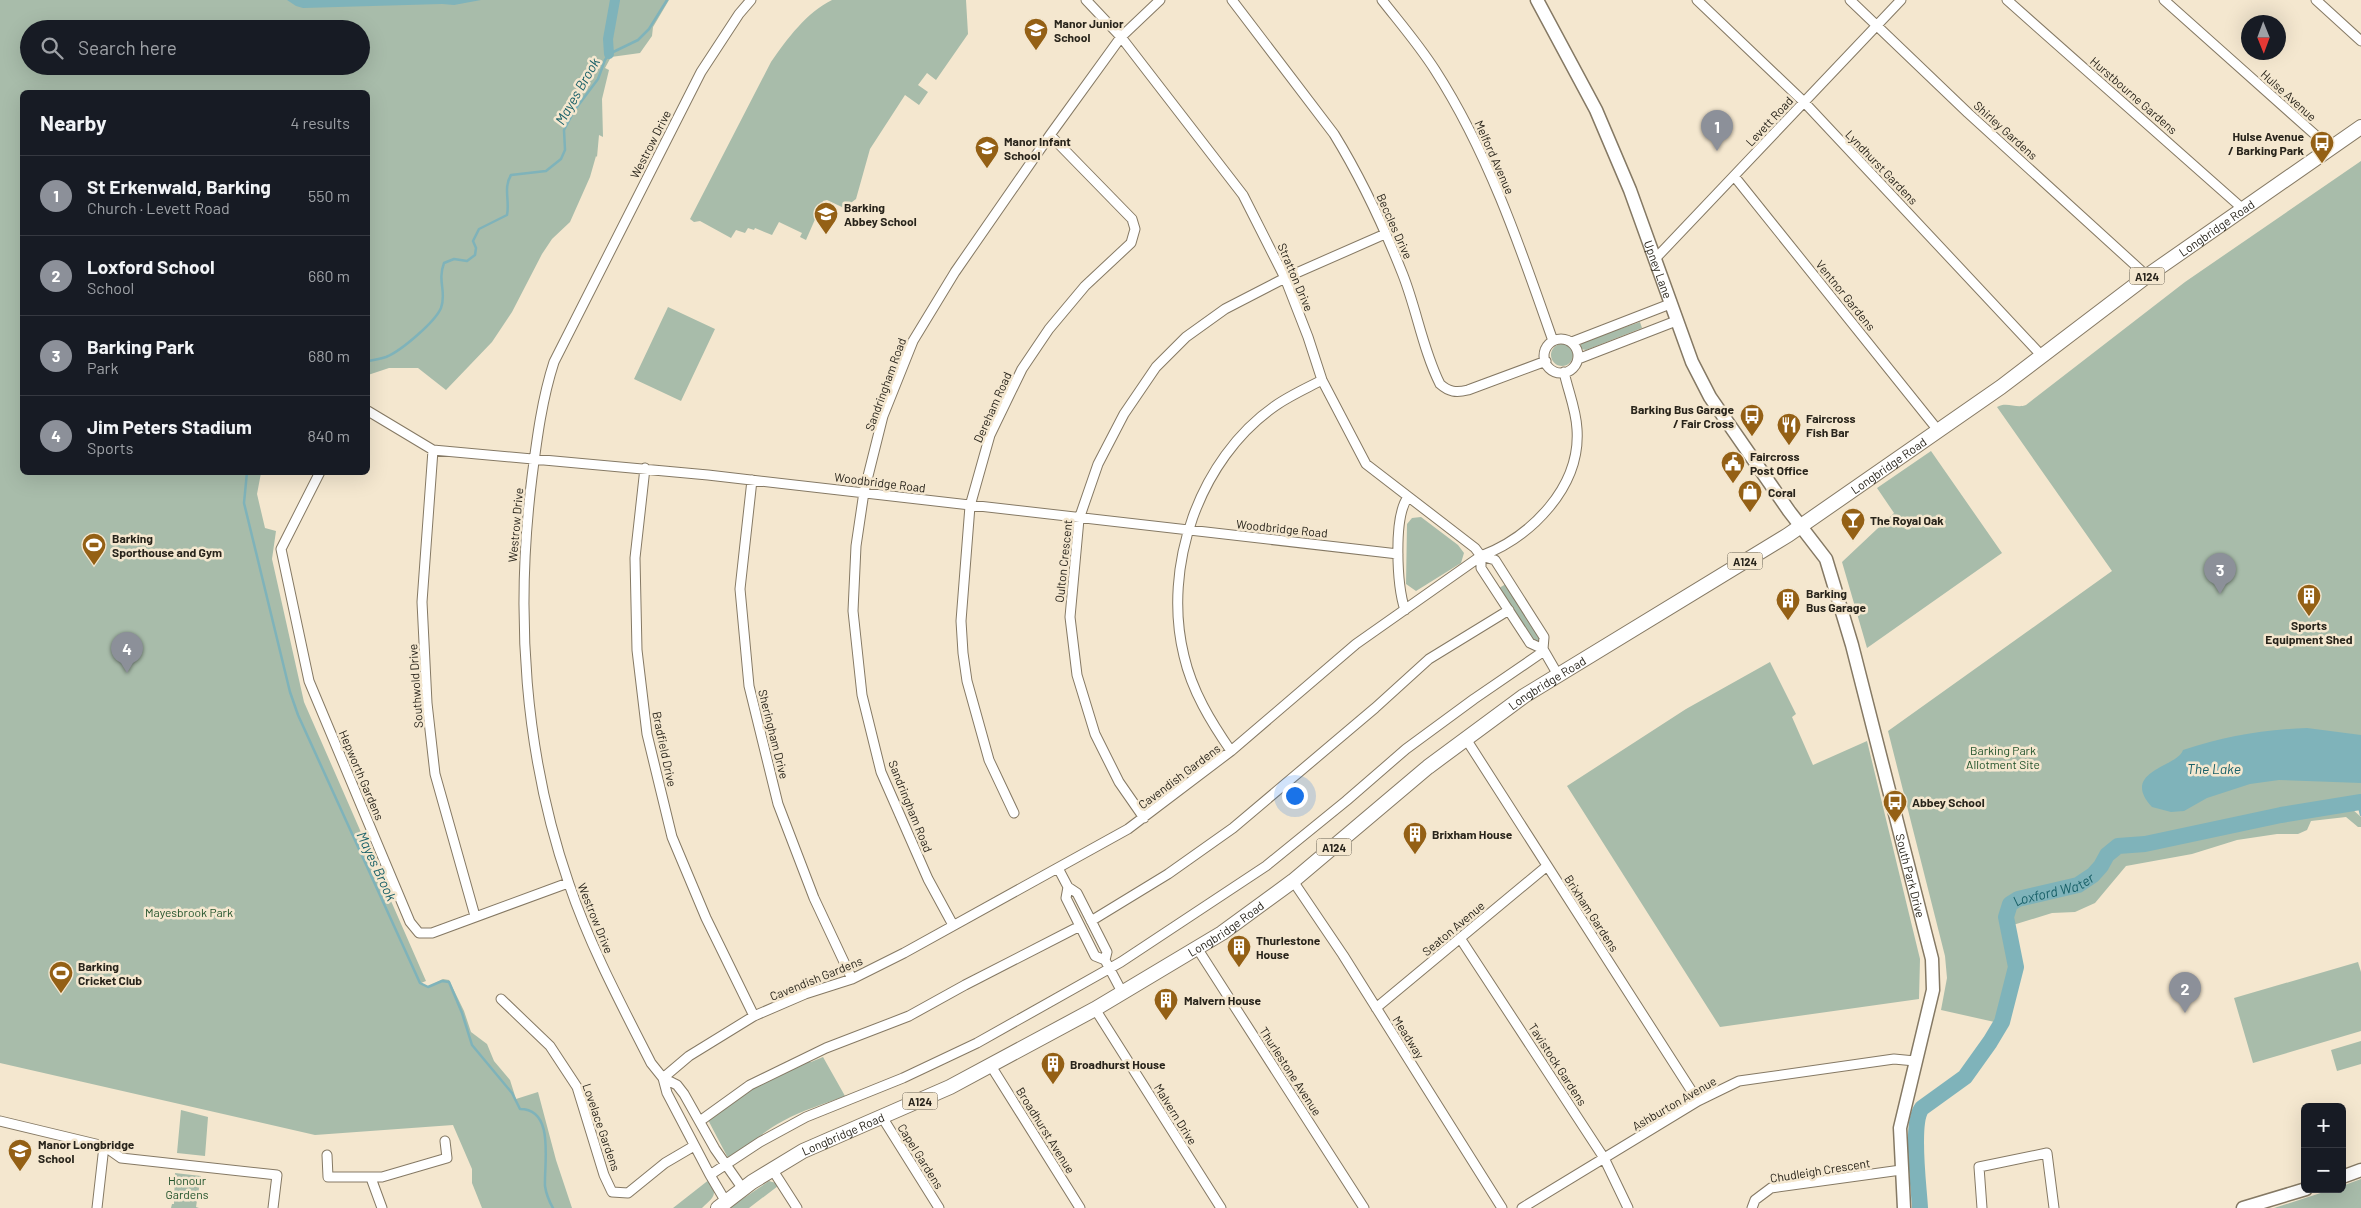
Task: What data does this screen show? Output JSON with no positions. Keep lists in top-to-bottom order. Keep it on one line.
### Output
{"streets":{"main road":["Longbridge Road","A124"],"street":["Hurstbourne Gardens","Hulse Avenue","Levett Road","Shirley Gardens","Westrow Drive","Melford Avenue","Lyndhurst Gardens","Beccles Drive","Upney Lane","Stratton Drive","Ventnor Gardens","Sandringham Road","Dereham Road","Woodbridge Road","Oulton Crescent","Southwold Drive","Sheringham Drive","Bradfield Drive","Hepworth Gardens","Cavendish Gardens","South Park Drive","Brixham Gardens","Seaton Avenue","Meadway","Tavistock Gardens","Thurlestone Avenue","Ashburton Avenue","Malvern Drive","Lovelace Gardens","Broadhurst Avenue","Capel Gardens","Chudleigh Crescent"]},"crossings":[["Hurstbourne Gardens","Longbridge Road"],["Hulse Avenue","Longbridge Road"],["Levett Road","Shirley Gardens"],["Levett Road","Lyndhurst Gardens"],["Levett Road","Upney Lane"],["Levett Road","Ventnor Gardens"],["Shirley Gardens","Longbridge Road"],["Westrow Drive","Longbridge Road"],["Westrow Drive","Woodbridge Road"],["Westrow Drive","Hepworth Gardens"],["Westrow Drive","Cavendish Gardens"],["Westrow Drive","Lovelace Gardens"],["Melford Avenue","Beccles Drive"],["Melford Avenue","Cavendish Gardens"],["Lyndhurst Gardens","Longbridge Road"],["Beccles Drive","Oulton Crescent"],["Beccles Drive","Cavendish Gardens"],["Longbridge Road","Upney Lane"],["Longbridge Road","Stratton Drive"],["Longbridge Road","Ventnor Gardens"],["Longbridge Road","South Park Drive"],["Longbridge Road","Brixham Gardens"],["Longbridge Road","Meadway"],["Longbridge Road","Thurlestone Avenue"],["Longbridge Road","Malvern Drive"],["Longbridge Road","Broadhurst Avenue"],["Longbridge Road","Capel Gardens"],["Upney Lane","South Park Drive"],["Stratton Drive","Sandringham Road"],["Stratton Drive","Oulton Crescent"],["Stratton Drive","Cavendish Gardens"],["Sandringham Road","Dereham Road"],["Sandringham Road","Woodbridge Road"],["Sandringham Road","Cavendish Gardens"],["Dereham Road","Woodbridge Road"],["Woodbridge Road","Oulton Crescent"],["Woodbridge Road","Southwold Drive"],["Woodbridge Road","Sheringham Drive"],["Woodbridge Road","Bradfield Drive"],["Oulton Crescent","Cavendish Gardens"],["Southwold Drive","Hepworth Gardens"],["Sheringham Drive","Cavendish Gardens"],["Bradfield Drive","Cavendish Gardens"],["South Park Drive","Ashburton Avenue"],["South Park Drive","Chudleigh Crescent"],["Brixham Gardens","Seaton Avenue"],["Brixham Gardens","Ashburton Avenue"],["Seaton Avenue","Meadway"],["Seaton Avenue","Tavistock Gardens"],["Tavistock Gardens","Ashburton Avenue"]],"water":["Mayes Brook","The Lake","Loxford Water"],"parks":["Barking Park Allotment Site","Mayesbrook Park","Honour Gardens"],"places":{"school or university":["Manor Junior School","Manor Infant School","Barking Abbey School","Manor Longbridge School"],"bus stop":["Hulse Avenue / Barking Park","Barking Bus Garage / Fair Cross","Abbey School"],"restaurant":["Faircross Fish Bar"],"public building":["Faircross Post Office"],"shop":["Coral"],"bar":["The Royal Oak"],"sports":["Barking Sporthouse and Gym","Barking Cricket Club"],"building":["Sports Equipment Shed","Barking Bus Garage","Brixham House","Thurlestone House","Malvern House","Broadhurst House"]},"north":"bottom","page":{"search":"Search here","heading":["Nearby","4 results"],"pins":["1","3","4","2"],"list":[{"mark":"1","name":"St Erkenwald, Barking","note":"Church · Levett Road","value":"550 m"},{"mark":"2","name":"Loxford School","note":"School","value":"660 m"},{"mark":"3","name":"Barking Park","note":"Park","value":"680 m"},{"mark":"4","name":"Jim Peters Stadium","note":"Sports","value":"840 m"}],"map_buttons":["+","−"]}}
